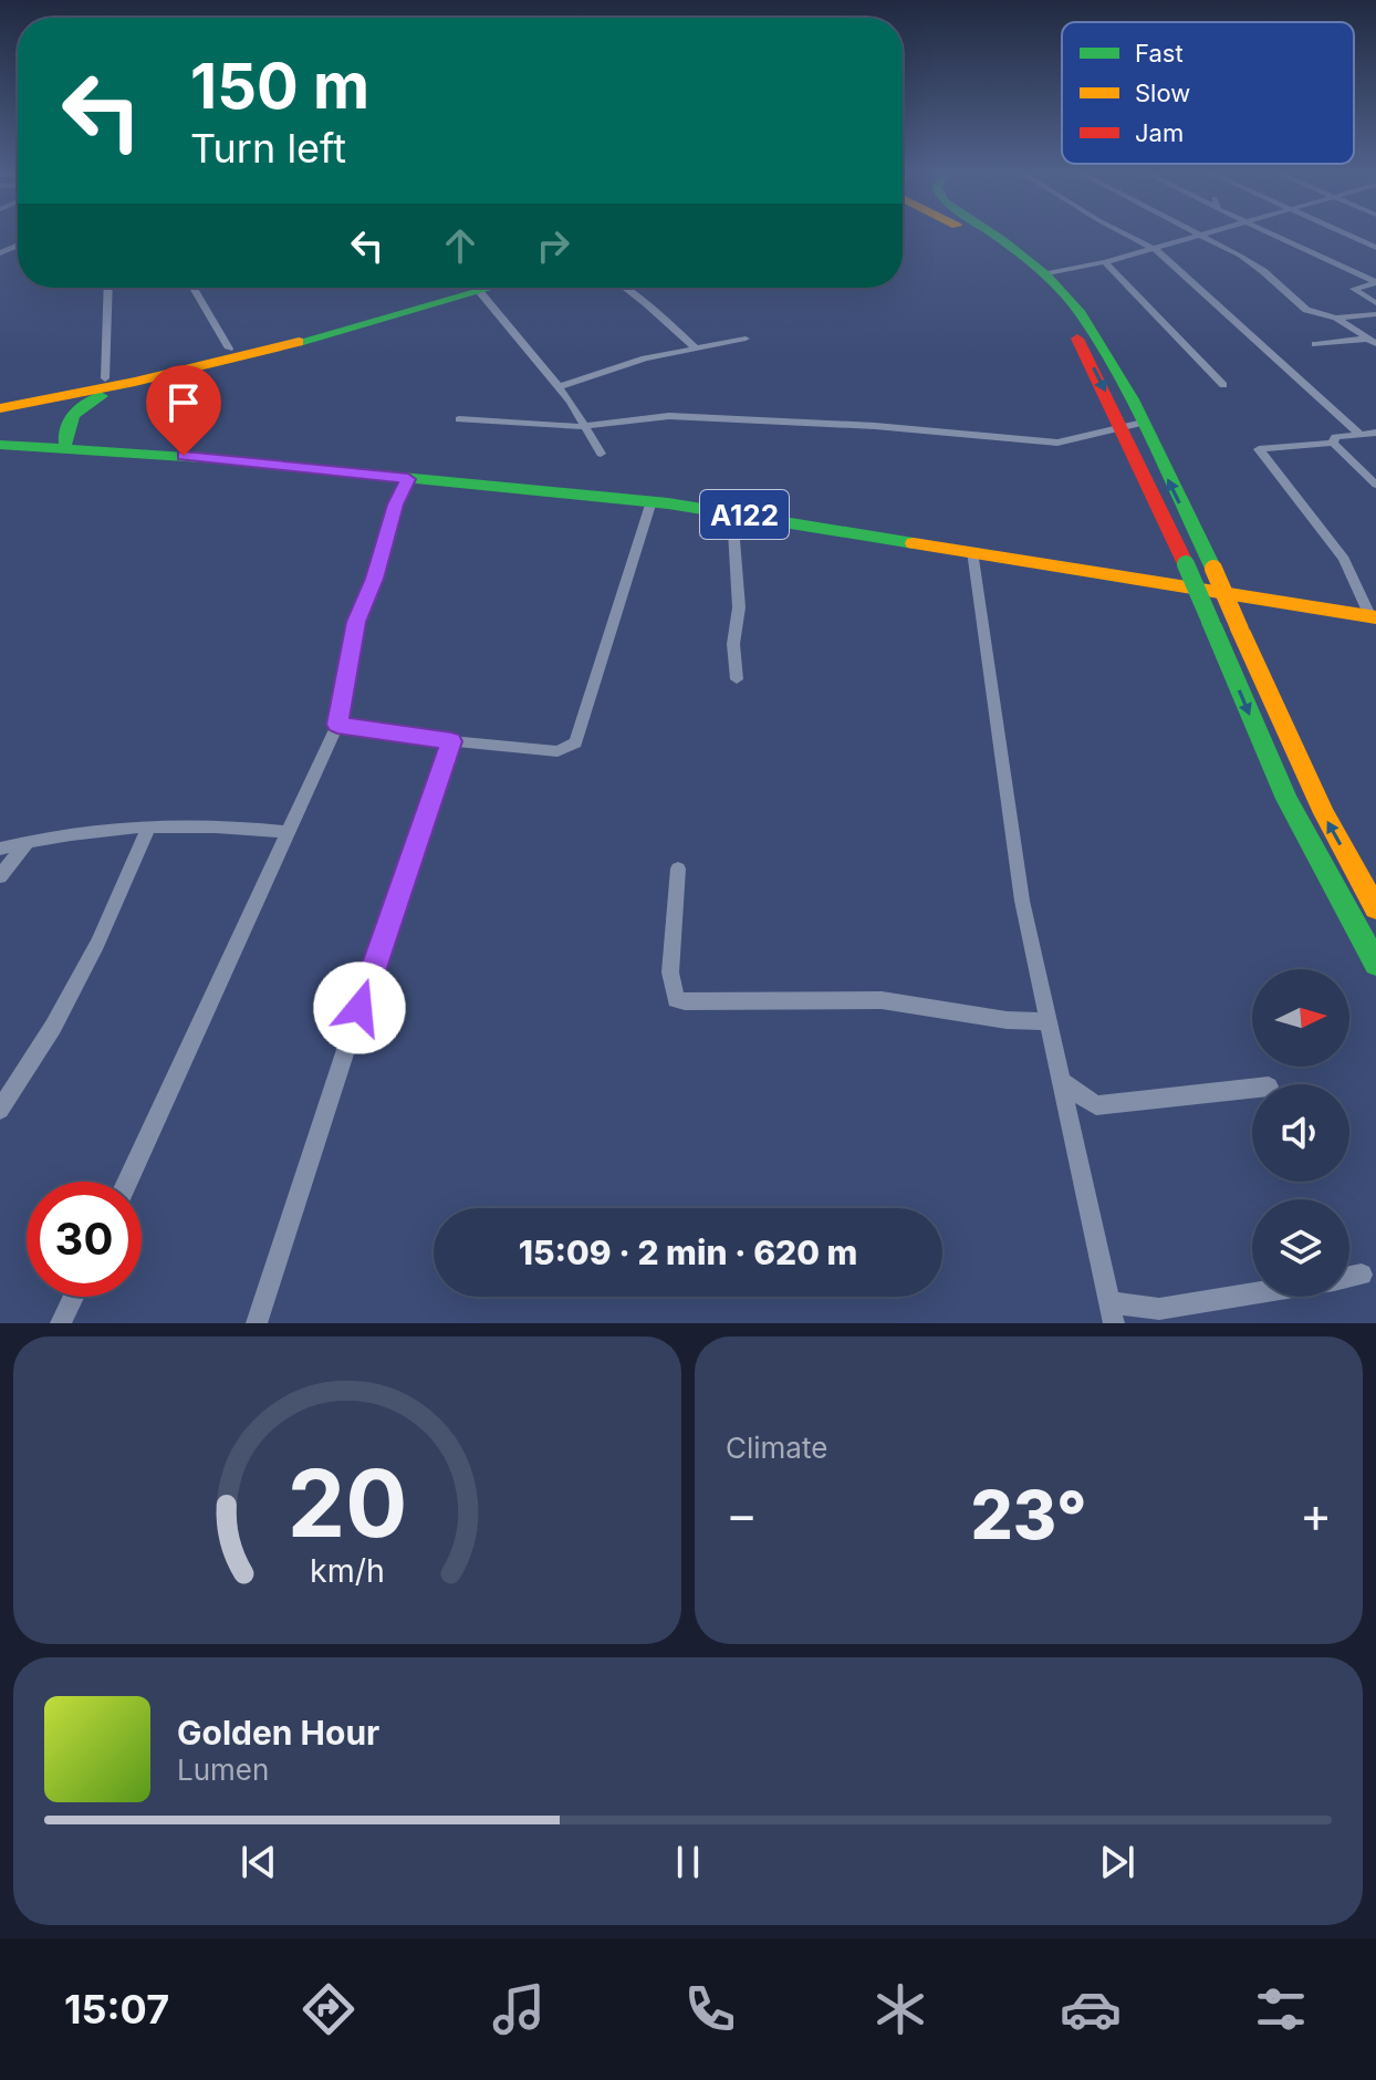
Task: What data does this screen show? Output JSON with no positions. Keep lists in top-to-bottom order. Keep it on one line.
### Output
{"streets":{"highway":["A122"]},"legend":["Fast","Slow","Jam"],"north":"right","page":{"turn":["150 m","Turn left"],"limit":"30","trip":"15:09 · 2 min · 620 m","tile":"Climate","heat":["−","23°","+"],"song":["Golden Hour","Lumen"],"tabs":"15:07","gauge":["20","km/h"]}}
